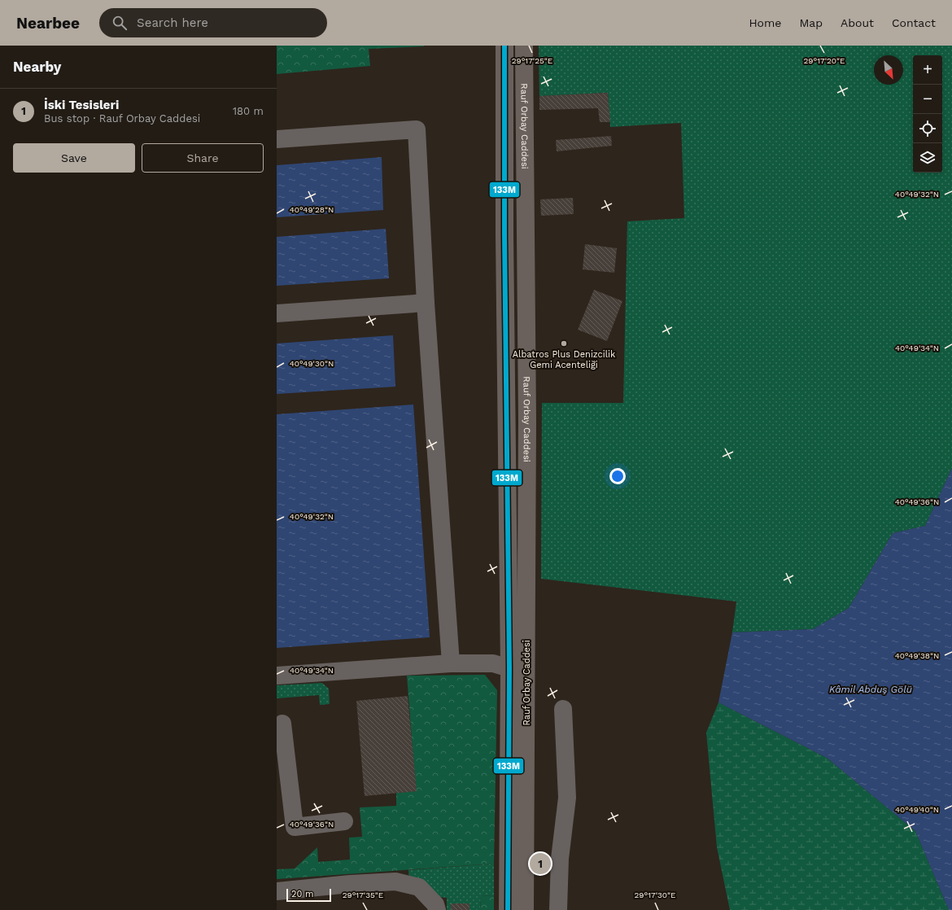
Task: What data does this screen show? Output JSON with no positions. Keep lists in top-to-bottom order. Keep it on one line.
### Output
{"streets":{"main road":["Rauf Orbay Caddesi"]},"water":["Kâmil Abduş Gölü"],"places":["Albatros Plus Denizcilik Gemi Acenteliği"],"lines":["transit line 133M"],"scale_bar":"20 m","north":"bottom right","page":{"header":"Nearbee","search":"Search here","nav":["Home","Map","About","Contact"],"heading":"Nearby","map_buttons":["+","−"],"list":[{"mark":"1","name":"İski Tesisleri","note":"Bus stop · Rauf Orbay Caddesi","value":"180 m"}],"buttons":["Save","Share"],"pins":"1","scale":"20 m"},"coordinates":["29°17'25\"E","29°17'20\"E","40°49'32\"N","40°49'28\"N","40°49'34\"N","40°49'30\"N","40°49'36\"N","40°49'38\"N","40°49'40\"N","29°17'35\"E","29°17'30\"E"]}
